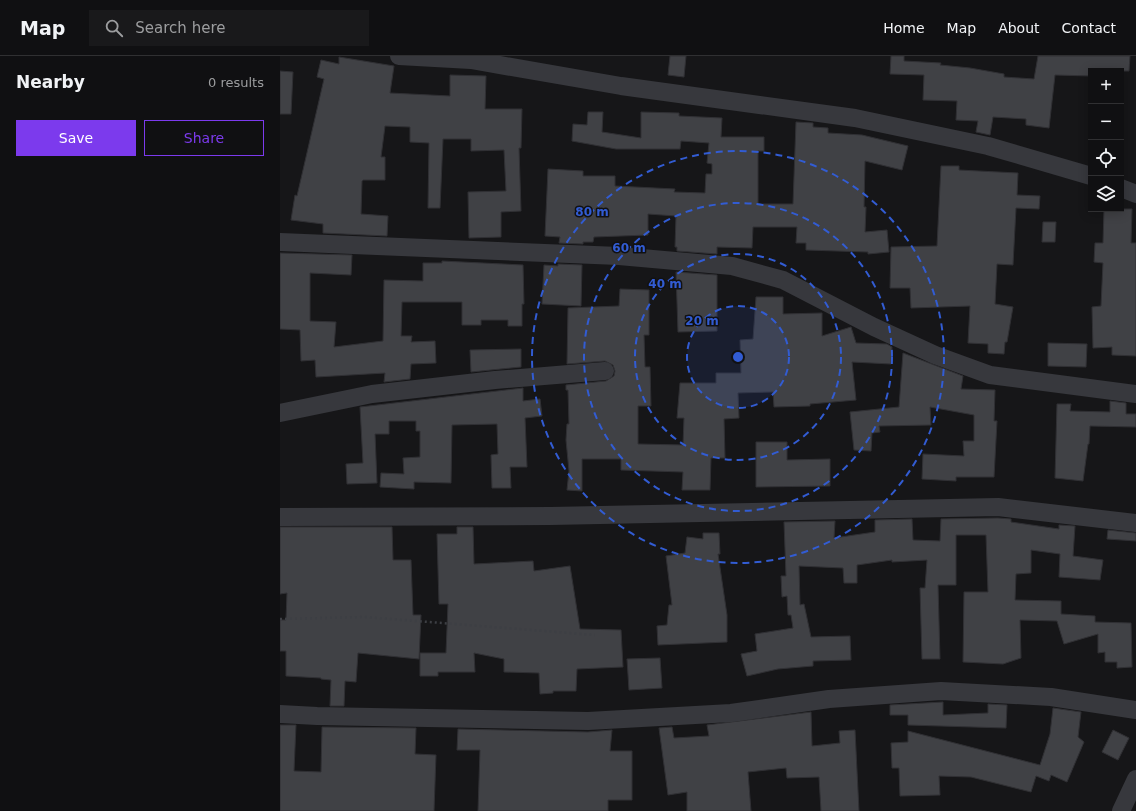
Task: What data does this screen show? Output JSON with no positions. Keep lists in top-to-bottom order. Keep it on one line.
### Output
{"page":{"header":"Map","search":"Search here","nav":["Home","Map","About","Contact"],"heading":["Nearby","0 results"],"map_buttons":["+","−"],"buttons":["Save","Share"]},"rings":["80 m","60 m","40 m","20 m"]}
